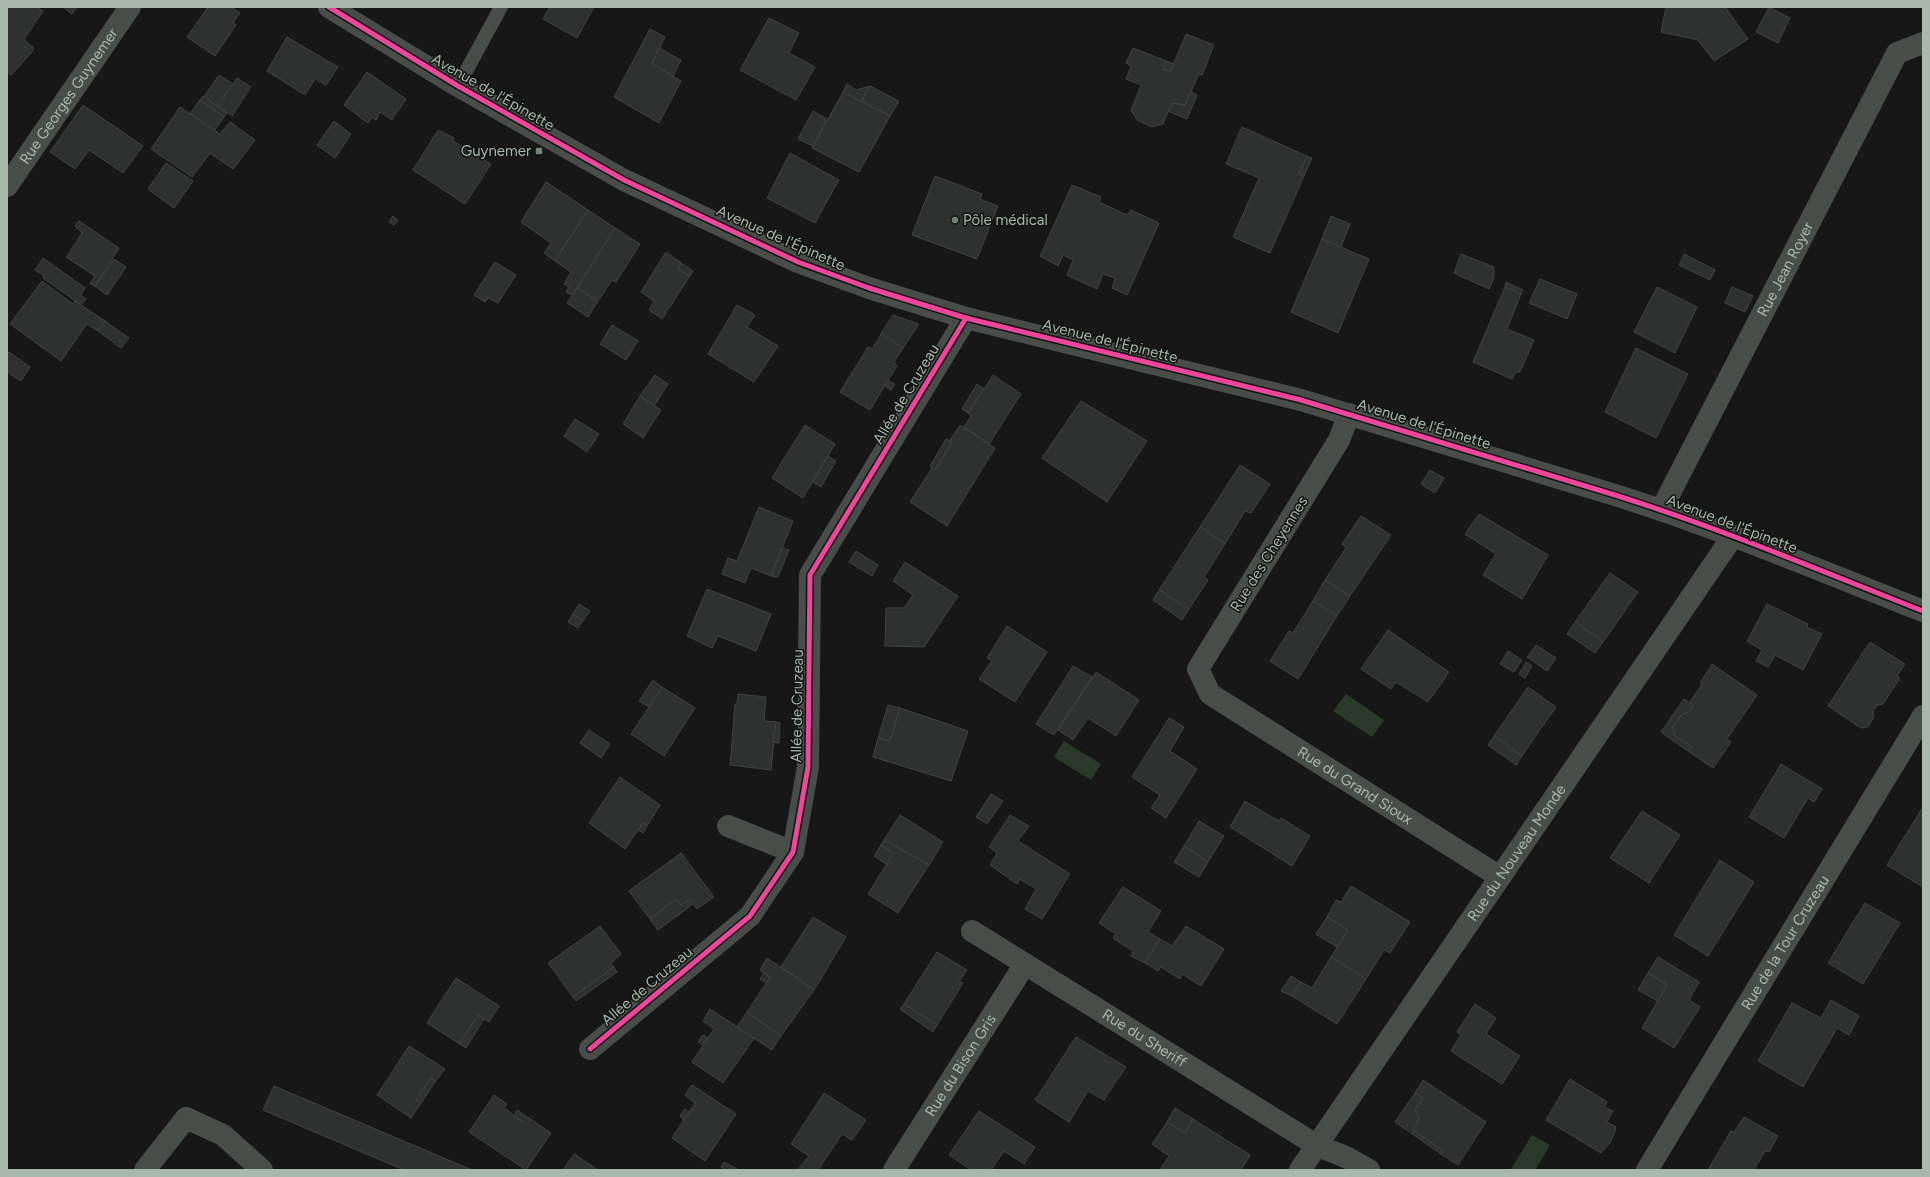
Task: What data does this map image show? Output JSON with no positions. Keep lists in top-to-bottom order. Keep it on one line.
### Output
{"streets":{"street":["Avenue de l'Épinette","Rue Georges Guynemer","Rue Jean Royer","Allée de Cruzeau","Rue des Cheyennes","Rue du Grand Sioux","Rue du Nouveau Monde","Rue de la Tour Cruzeau","Rue du Sheriff","Rue du Bison Gris"]},"crossings":[["Avenue de l'Épinette","Rue Jean Royer"],["Avenue de l'Épinette","Allée de Cruzeau"],["Avenue de l'Épinette","Rue des Cheyennes"],["Avenue de l'Épinette","Rue du Nouveau Monde"],["Rue des Cheyennes","Rue du Grand Sioux"],["Rue du Grand Sioux","Rue du Nouveau Monde"],["Rue du Nouveau Monde","Rue du Sheriff"],["Rue du Sheriff","Rue du Bison Gris"]],"places":{"transit":["Guynemer"],"other":["Pôle médical"]}}
